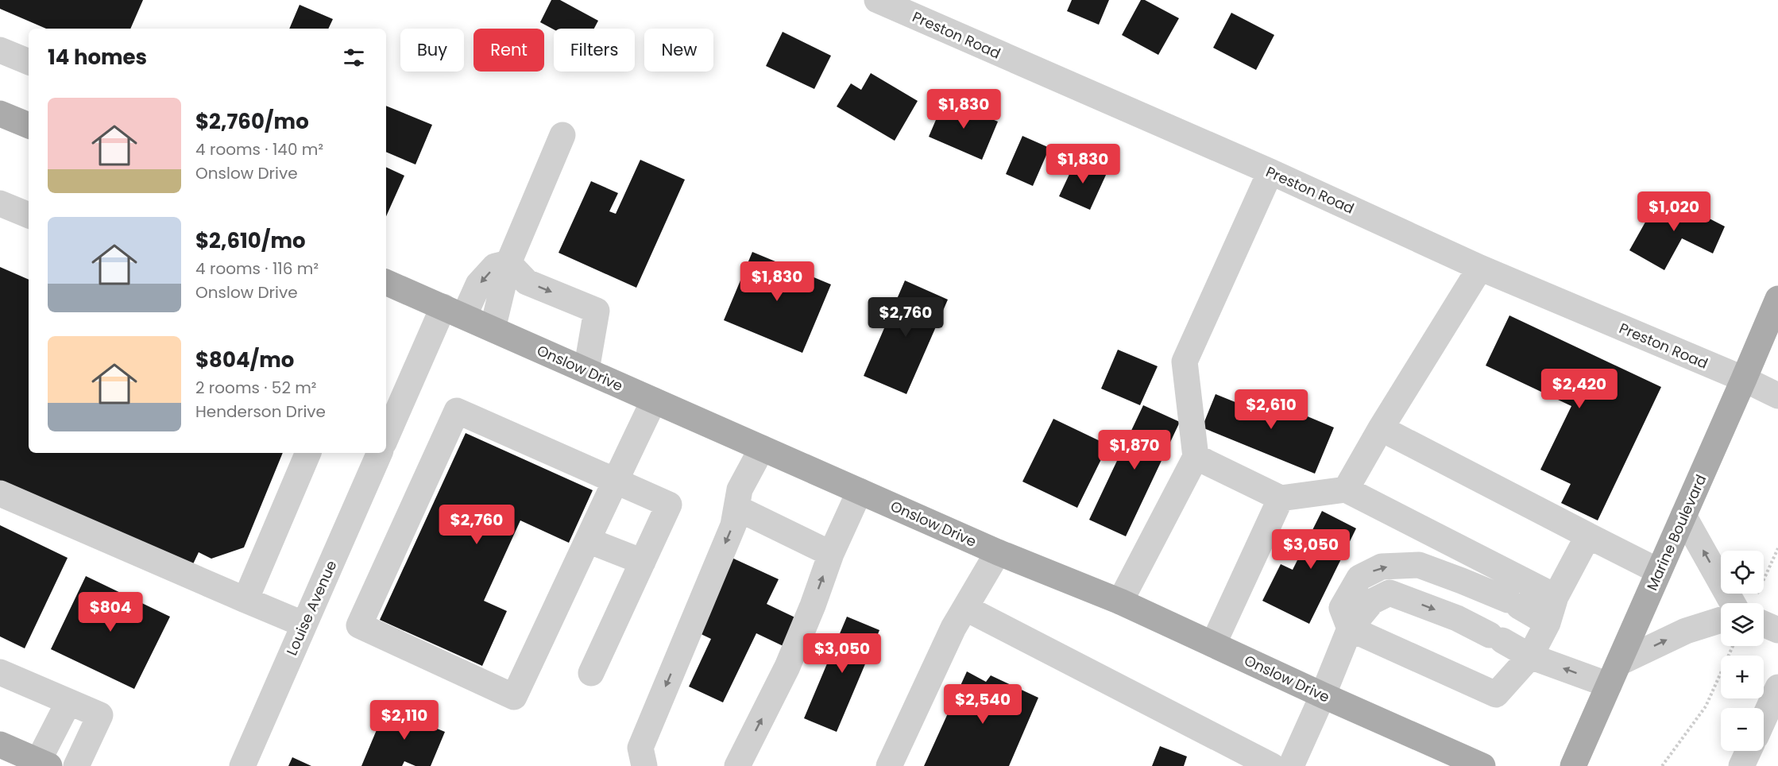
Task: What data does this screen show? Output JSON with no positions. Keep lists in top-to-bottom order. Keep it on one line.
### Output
{"streets":{"main road":["Onslow Drive","Marine Boulevard"],"street":["Preston Road","Louise Avenue"]},"crossings":[["Preston Road","Marine Boulevard"]],"page":{"chip":["Buy","Rent","Filters","New"],"heading":"14 homes","list":[{"name":"$2,760/mo","note":"4 rooms · 140 m² · Onslow Drive"},{"name":"$2,610/mo","note":"4 rooms · 116 m² · Onslow Drive"},{"name":"$804/mo","note":"2 rooms · 52 m² · Henderson Drive"}],"price":["$1,830","$1,830","$1,020","$1,830","$2,760","$2,420","$2,610","$1,870","$2,760","$3,050","$804","$3,050","$2,540","$2,110"],"map_buttons":["+","−"]}}
